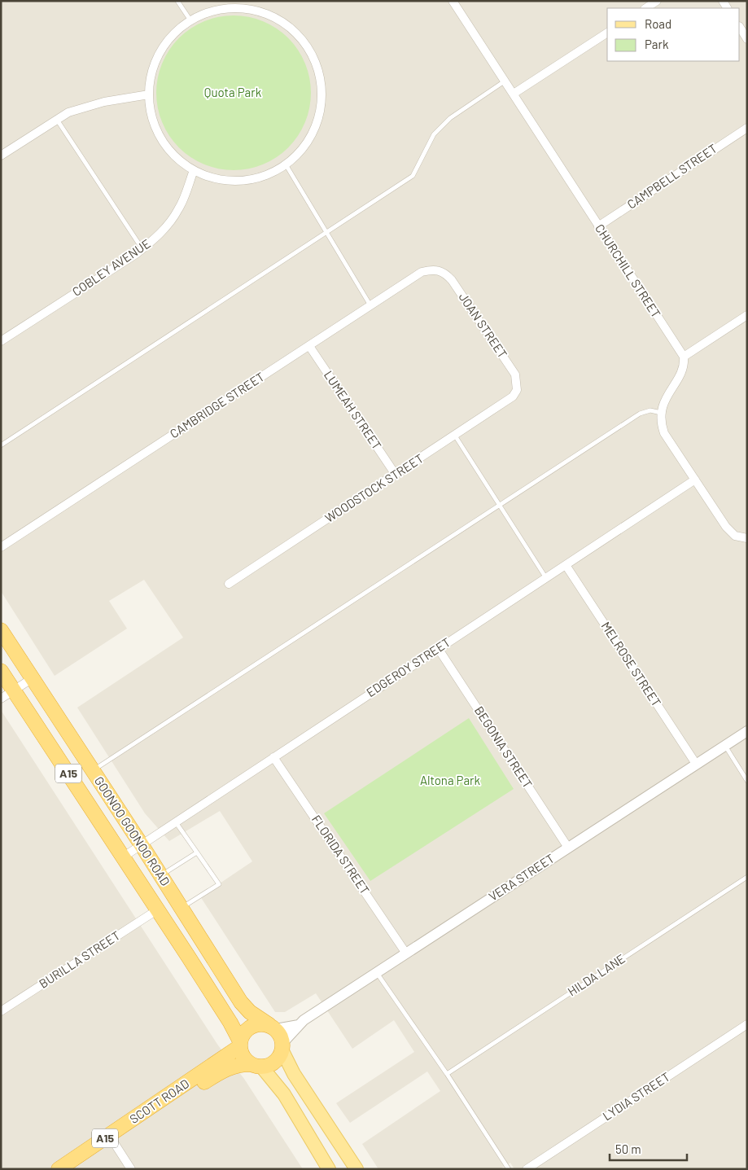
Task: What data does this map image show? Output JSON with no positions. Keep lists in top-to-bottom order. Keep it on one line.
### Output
{"streets":{"highway":["A15","GOONOO GOONOO ROAD","SCOTT ROAD"],"street":["CAMPBELL STREET","COBLEY AVENUE","CHURCHILL STREET","JOAN STREET","CAMBRIDGE STREET","LUMEAH STREET","WOODSTOCK STREET","MELROSE STREET","EDGEROY STREET","BEGONIA STREET","FLORIDA STREET","VERA STREET","BURILLA STREET","LYDIA STREET"],"lane":["HILDA LANE"]},"crossings":[["CAMPBELL STREET","CHURCHILL STREET"],["JOAN STREET","CAMBRIDGE STREET"],["JOAN STREET","WOODSTOCK STREET"],["CAMBRIDGE STREET","LUMEAH STREET"],["LUMEAH STREET","WOODSTOCK STREET"],["MELROSE STREET","EDGEROY STREET"],["MELROSE STREET","VERA STREET"],["EDGEROY STREET","BEGONIA STREET"],["EDGEROY STREET","GOONOO GOONOO ROAD"],["EDGEROY STREET","FLORIDA STREET"],["BEGONIA STREET","VERA STREET"],["A15","GOONOO GOONOO ROAD"],["A15","VERA STREET"],["A15","SCOTT ROAD"],["GOONOO GOONOO ROAD","VERA STREET"],["GOONOO GOONOO ROAD","BURILLA STREET"],["GOONOO GOONOO ROAD","SCOTT ROAD"],["FLORIDA STREET","VERA STREET"],["VERA STREET","SCOTT ROAD"]],"parks":["Quota Park","Altona Park"],"legend":["Road","Park"],"scale_bar":"50 m"}
